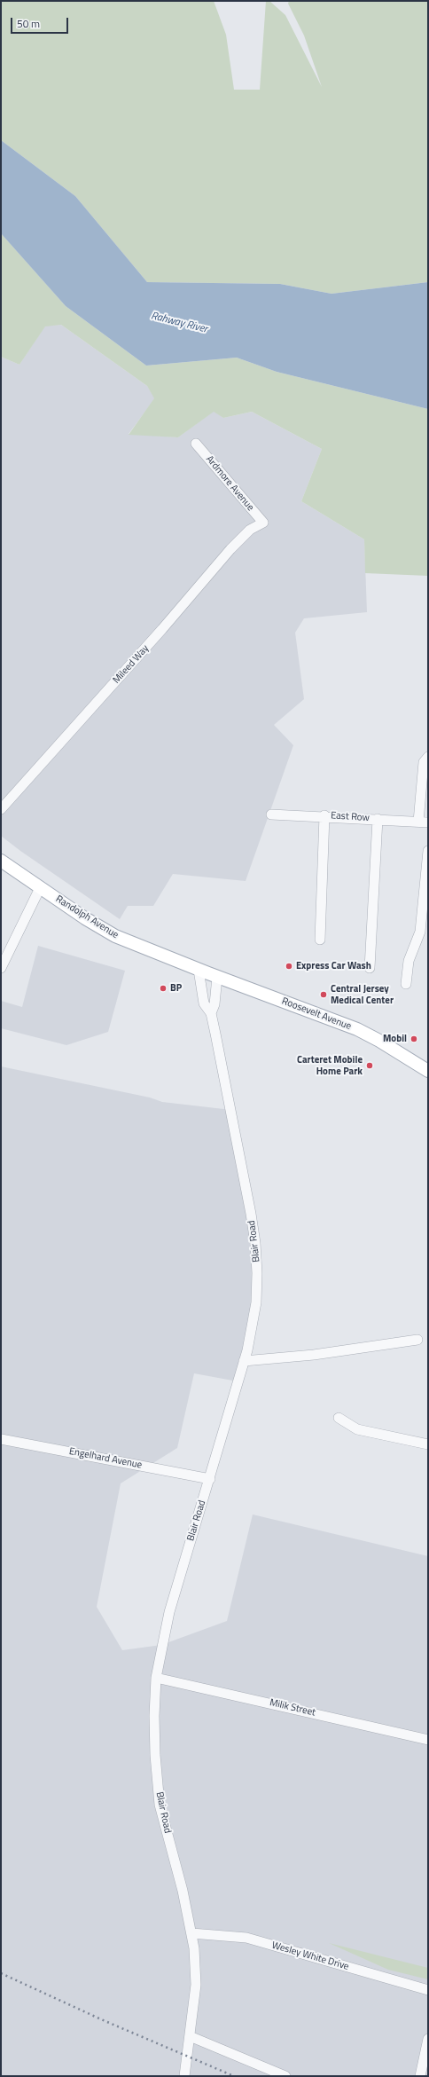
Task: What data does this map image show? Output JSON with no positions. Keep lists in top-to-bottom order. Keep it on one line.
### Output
{"streets":{"main road":["Randolph Avenue","Roosevelt Avenue"],"street":["Ardmore Avenue","Mileed Way","East Row","Blair Road","Engelhard Avenue","Milik Street","Wesley White Drive"]},"crossings":[["Ardmore Avenue","Mileed Way"],["Randolph Avenue","Roosevelt Avenue"],["Randolph Avenue","Blair Road"],["Roosevelt Avenue","Blair Road"],["Blair Road","Engelhard Avenue"],["Blair Road","Milik Street"],["Blair Road","Wesley White Drive"]],"water":["Rahway River"],"places":["Express Car Wash","BP","Central Jersey Medical Center","Mobil","Carteret Mobile Home Park"],"scale_bar":"50 m"}
